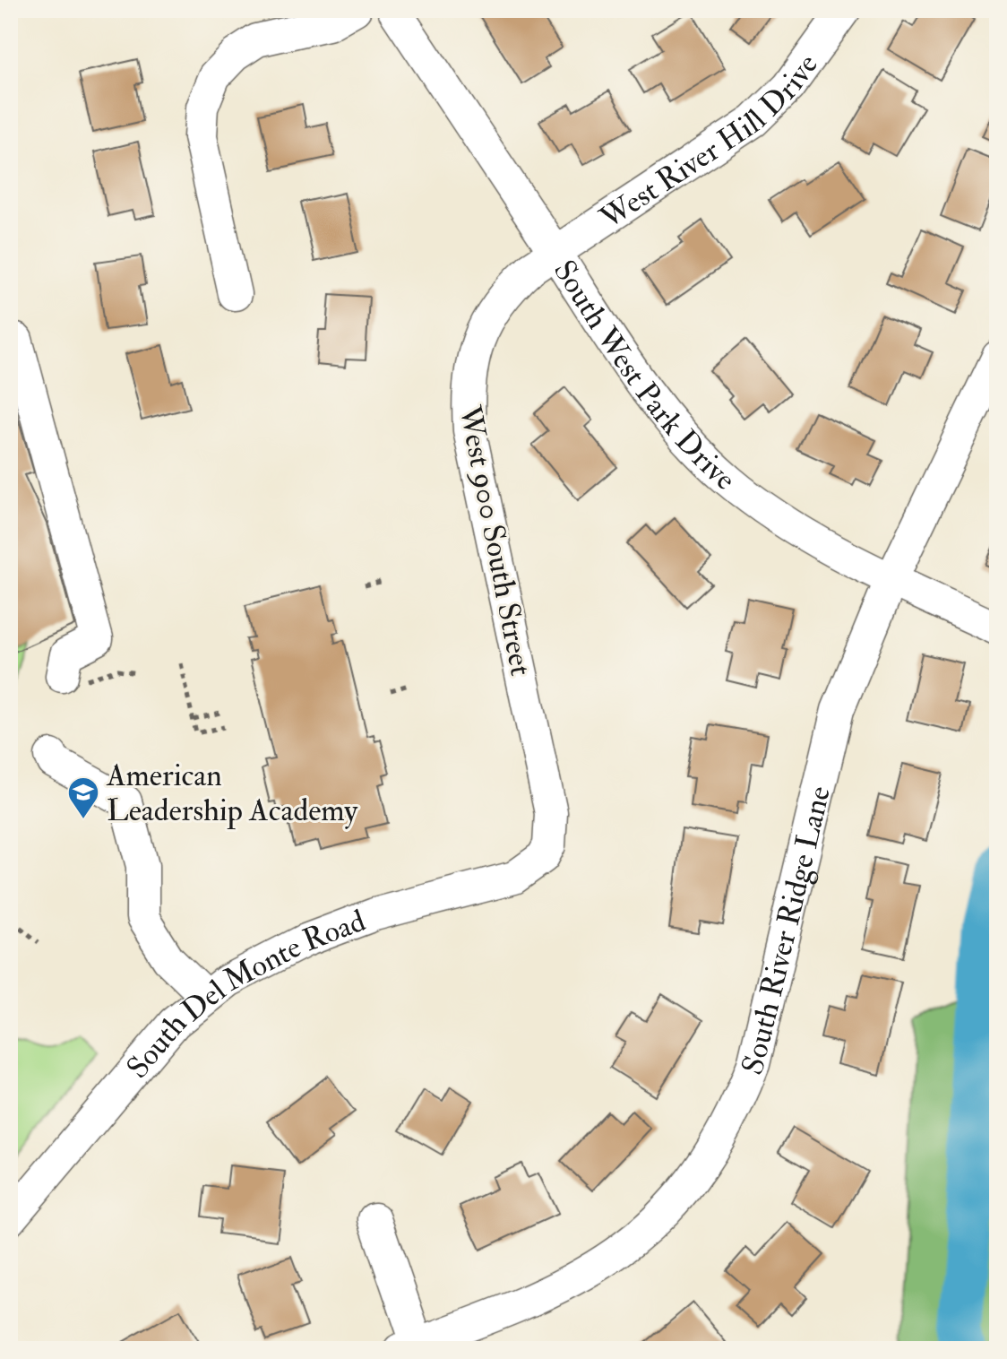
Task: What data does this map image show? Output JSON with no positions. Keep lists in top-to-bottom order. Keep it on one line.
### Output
{"streets":{"street":["West River Hill Drive","South West Park Drive","West 900 South Street","South River Ridge Lane","South Del Monte Road"]},"crossings":[["West River Hill Drive","South West Park Drive"],["West River Hill Drive","West 900 South Street"],["South West Park Drive","West 900 South Street"],["South West Park Drive","South River Ridge Lane"],["West 900 South Street","South Del Monte Road"]],"places":{"school or university":["American Leadership Academy"]}}
